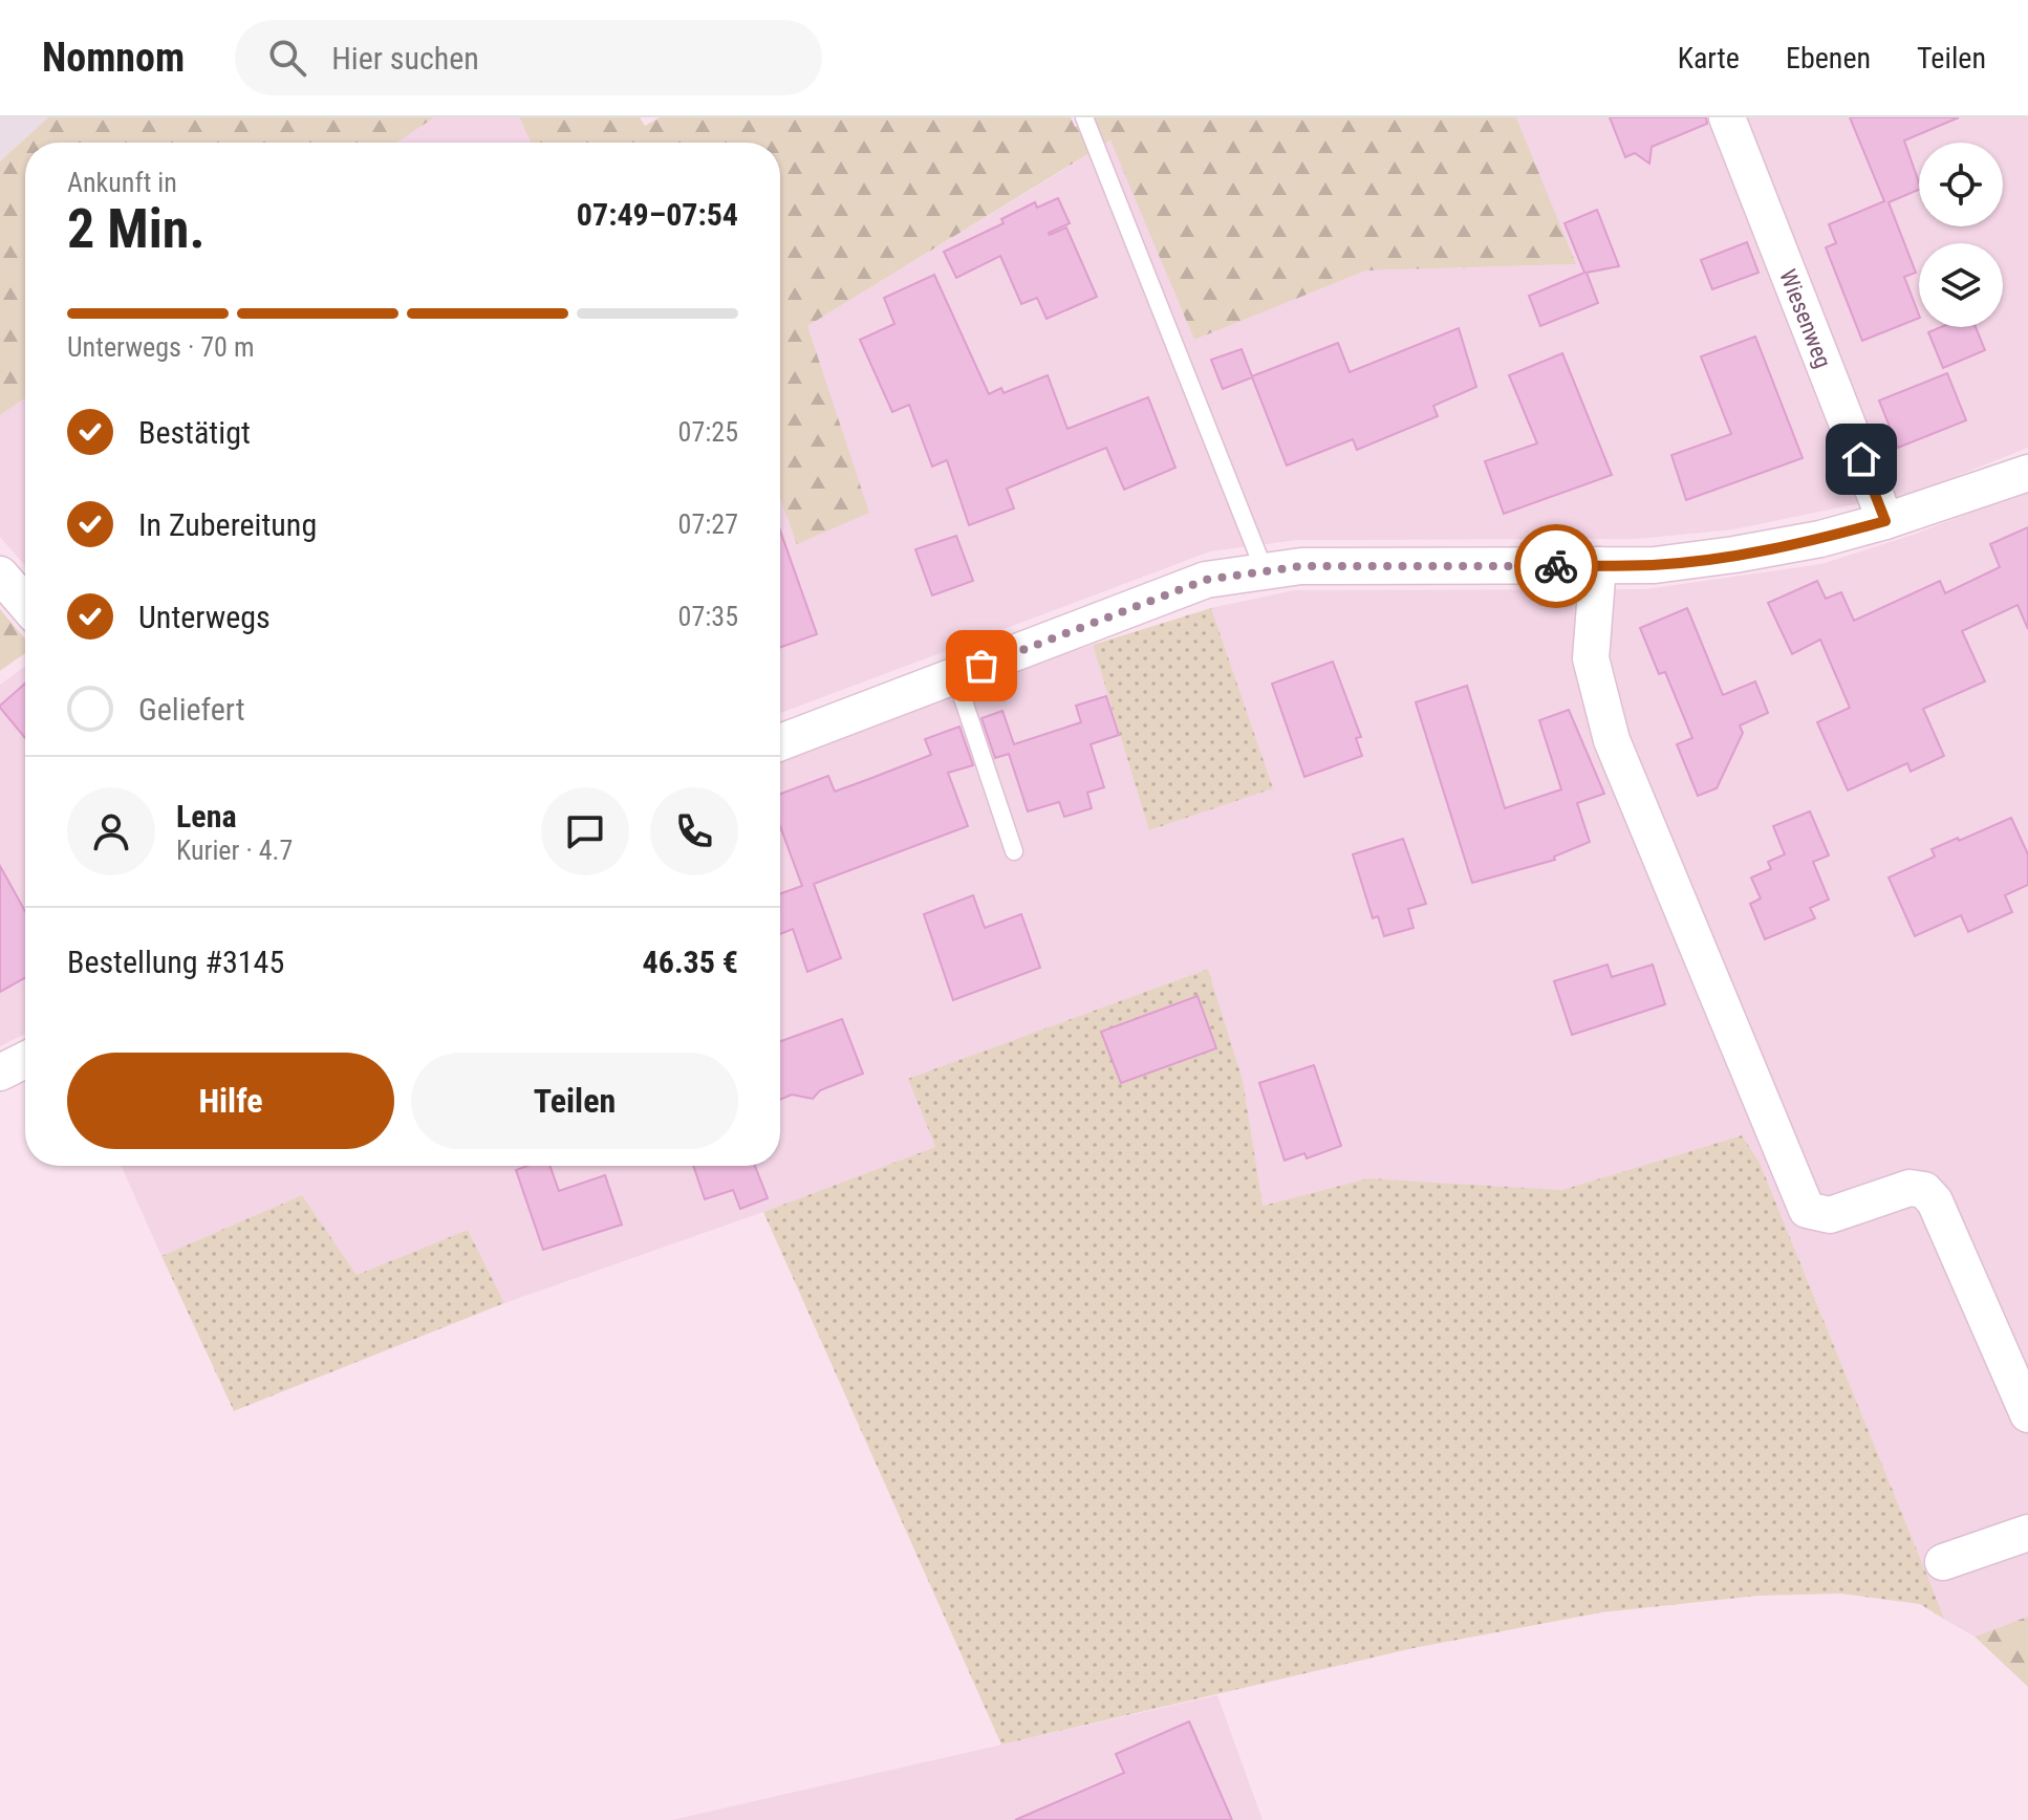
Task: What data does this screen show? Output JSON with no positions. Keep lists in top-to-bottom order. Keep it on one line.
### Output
{"streets":{"street":["Wiesenweg"]},"page":{"header":"Nomnom","search":"Hier suchen","nav":["Karte","Ebenen","Teilen"],"heading":["2 Min.","Ankunft in","07:49–07:54"],"panel":["Lena","Kurier · 4.7","Bestellung #3145","46.35 €"],"bar":"Unterwegs · 70 m","list":[["Bestätigt","07:25"],["In Zubereitung","07:27"],["Unterwegs","07:35"],"Geliefert"],"buttons":["Hilfe","Teilen"]}}
